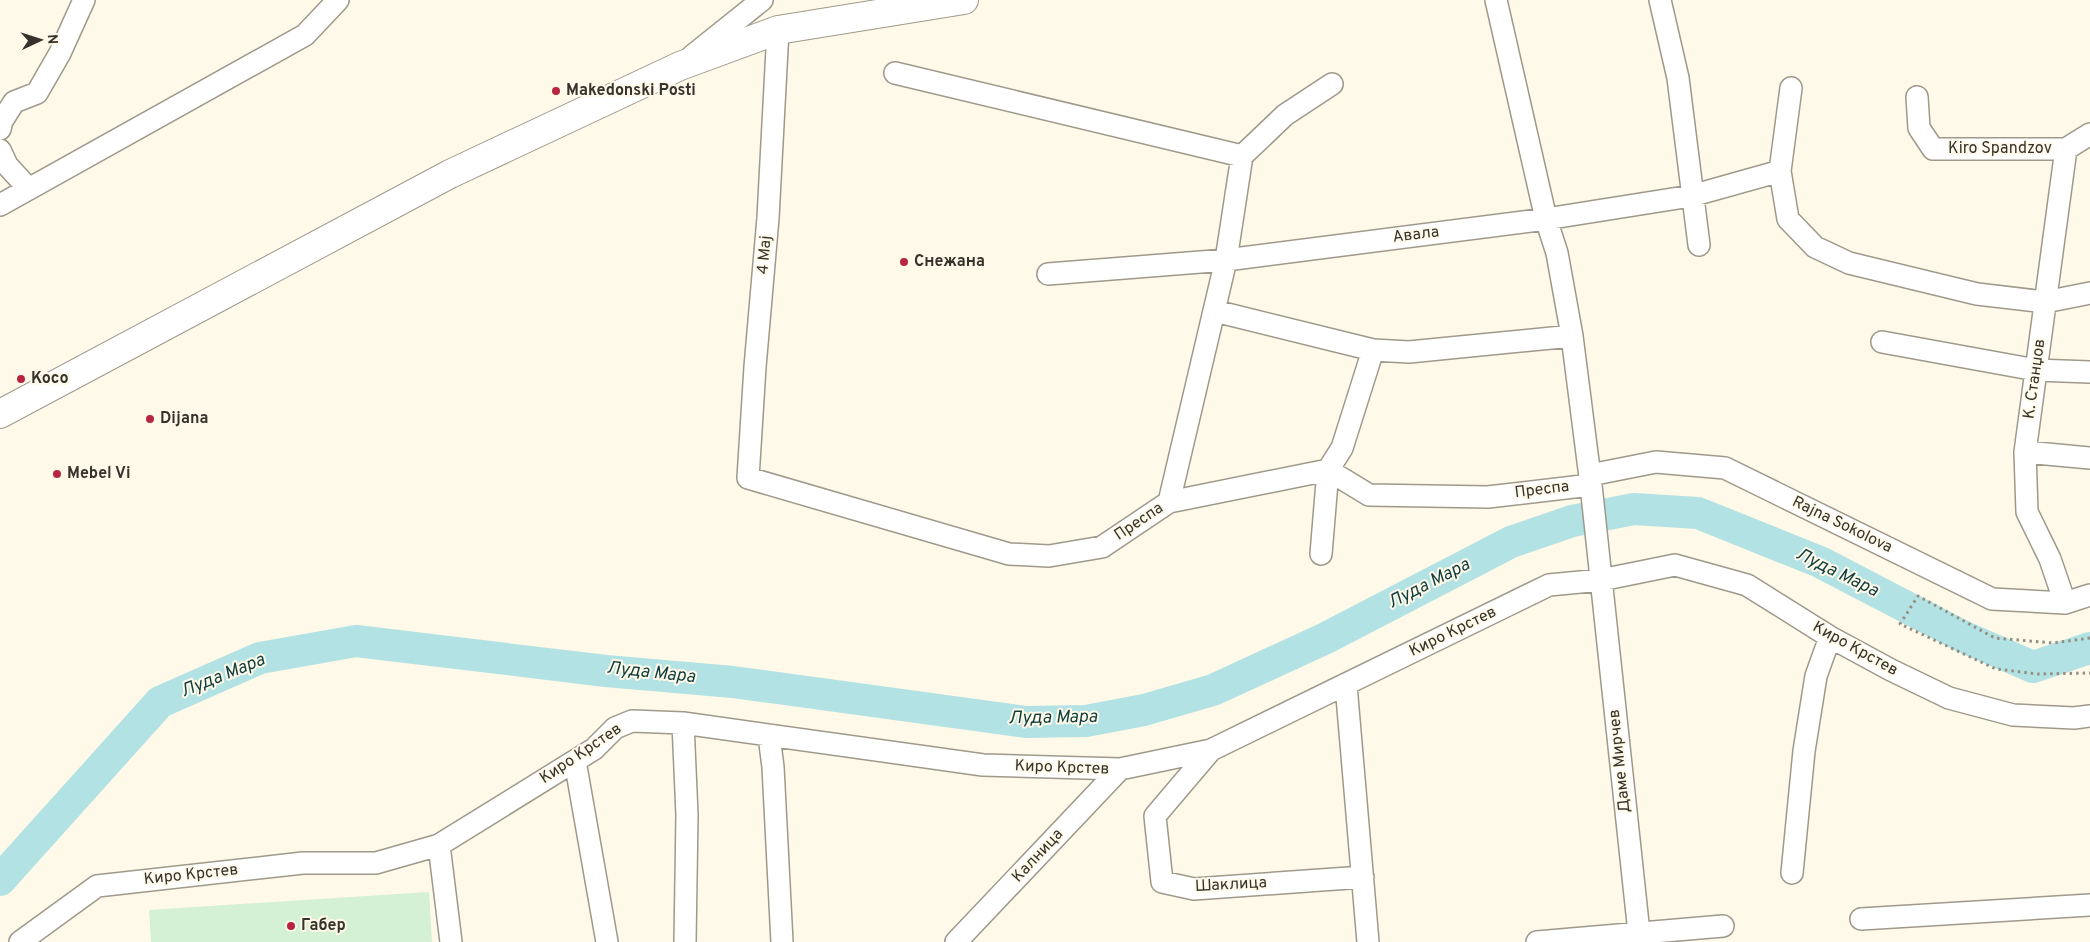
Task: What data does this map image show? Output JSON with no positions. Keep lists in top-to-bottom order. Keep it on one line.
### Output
{"streets":{"street":["Kiro Spandzov","Авала","4 Мај","К. Станџов","Преспа","Rajna Sokolova","Киро Крстев","Даме Мирчев","Калница","Шаклица"]},"crossings":[["Kiro Spandzov","К. Станџов"],["Авала","Даме Мирчев"],["4 Мај","Преспа"],["К. Станџов","Rajna Sokolova"],["Преспа","Rajna Sokolova"],["Преспа","Даме Мирчев"],["Rajna Sokolova","Даме Мирчев"],["Киро Крстев","Даме Мирчев"],["Киро Крстев","Калница"],["Киро Крстев","Шаклица"]],"water":["Луда Мара"],"places":["Makedonski Posti","Снежана","Koco","Dijana","Mebel Vi","Габер"],"north":"right"}
